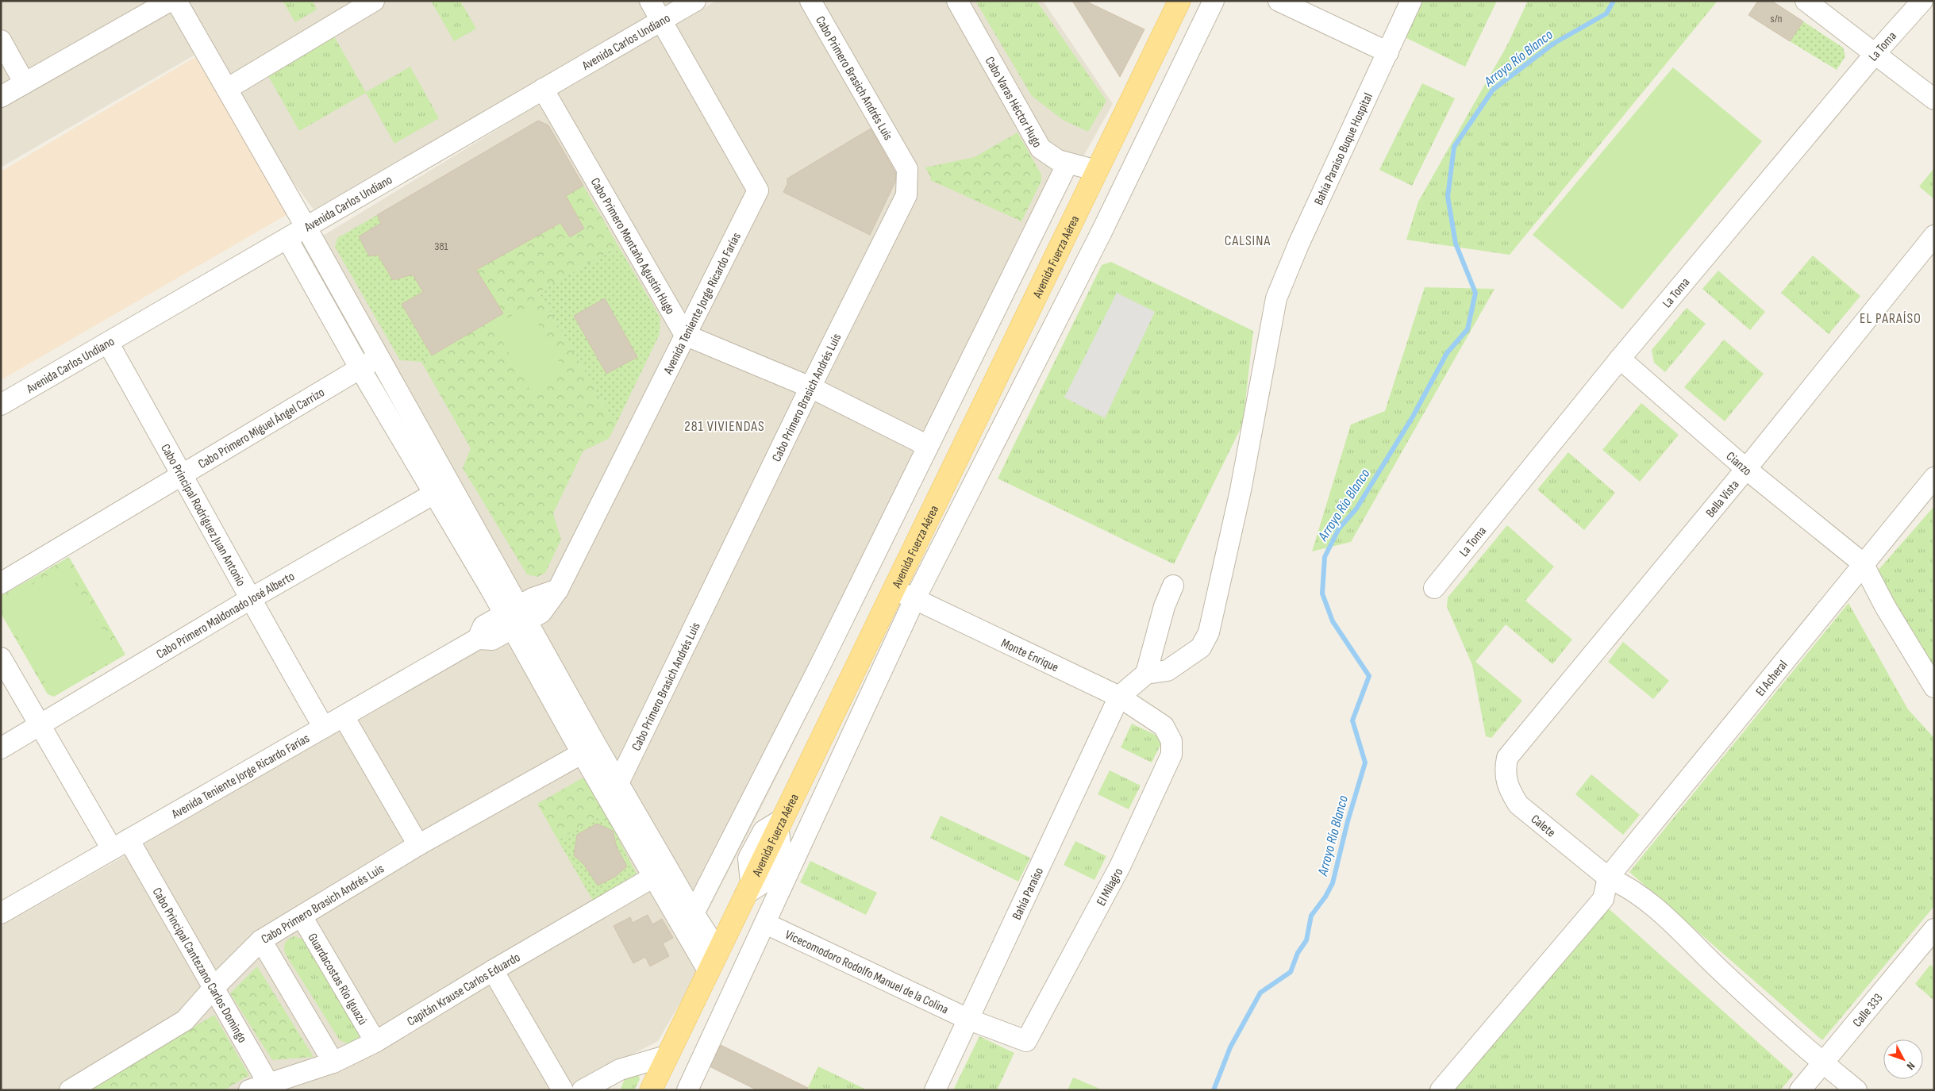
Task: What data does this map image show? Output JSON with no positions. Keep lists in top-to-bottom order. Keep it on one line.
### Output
{"streets":{"main road":["Avenida Fuerza Aérea"],"street":["Avenida Carlos Undiano","La Toma","Cabo Primero Brasich Andrés Luis","Cabo Varas Héctor Hugo","Bahía Paraiso Buque Hospital","Cabo Primero Montaño Agustín Hugo","Avenida Teniente Jorge Ricardo Farías","Cabo Primero Miguel Ángel Carrizo","Cianzo","Bella Vista","Cabo Principal Rodríguez Juan Antonio","Cabo Primero Maldonado José Alberto","Monte Enrique","El Acheral","Calete","El Milagro","Bahía Paraíso","Cabo Principal Cantezano Carlos Domingo","Vicecomodoro Rodolfo Manuel de la Colina","Guardacostas Rio Iguazú","Capitán Krause Carlos Eduardo","Calle 333"]},"crossings":[["Avenida Carlos Undiano","Cabo Primero Montaño Agustín Hugo"],["Avenida Carlos Undiano","Avenida Teniente Jorge Ricardo Farías"],["Avenida Carlos Undiano","Cabo Principal Rodríguez Juan Antonio"],["La Toma","Cianzo"],["Cabo Primero Brasich Andrés Luis","Cabo Principal Cantezano Carlos Domingo"],["Cabo Primero Brasich Andrés Luis","Guardacostas Rio Iguazú"],["Cabo Varas Héctor Hugo","Avenida Fuerza Aérea"],["Cabo Primero Montaño Agustín Hugo","Avenida Teniente Jorge Ricardo Farías"],["Avenida Fuerza Aérea","Monte Enrique"],["Avenida Teniente Jorge Ricardo Farías","Cabo Principal Rodríguez Juan Antonio"],["Avenida Teniente Jorge Ricardo Farías","Cabo Principal Cantezano Carlos Domingo"],["Cabo Primero Miguel Ángel Carrizo","Cabo Principal Rodríguez Juan Antonio"],["Cianzo","Bella Vista"],["Cianzo","El Acheral"],["Bella Vista","Calete"],["Cabo Principal Rodríguez Juan Antonio","Cabo Primero Maldonado José Alberto"],["Cabo Primero Maldonado José Alberto","Cabo Principal Cantezano Carlos Domingo"],["Monte Enrique","El Milagro"],["Monte Enrique","Bahía Paraíso"],["El Acheral","Calete"],["Calete","Calle 333"],["El Milagro","Vicecomodoro Rodolfo Manuel de la Colina"],["Bahía Paraíso","Vicecomodoro Rodolfo Manuel de la Colina"],["Cabo Principal Cantezano Carlos Domingo","Capitán Krause Carlos Eduardo"],["Guardacostas Rio Iguazú","Capitán Krause Carlos Eduardo"]],"districts":["CALSINA","EL PARAÍSO","281 VIVIENDAS"],"water":["Arroyo Río Blanco"],"house_numbers":["s/n","381"],"north":"bottom right"}
